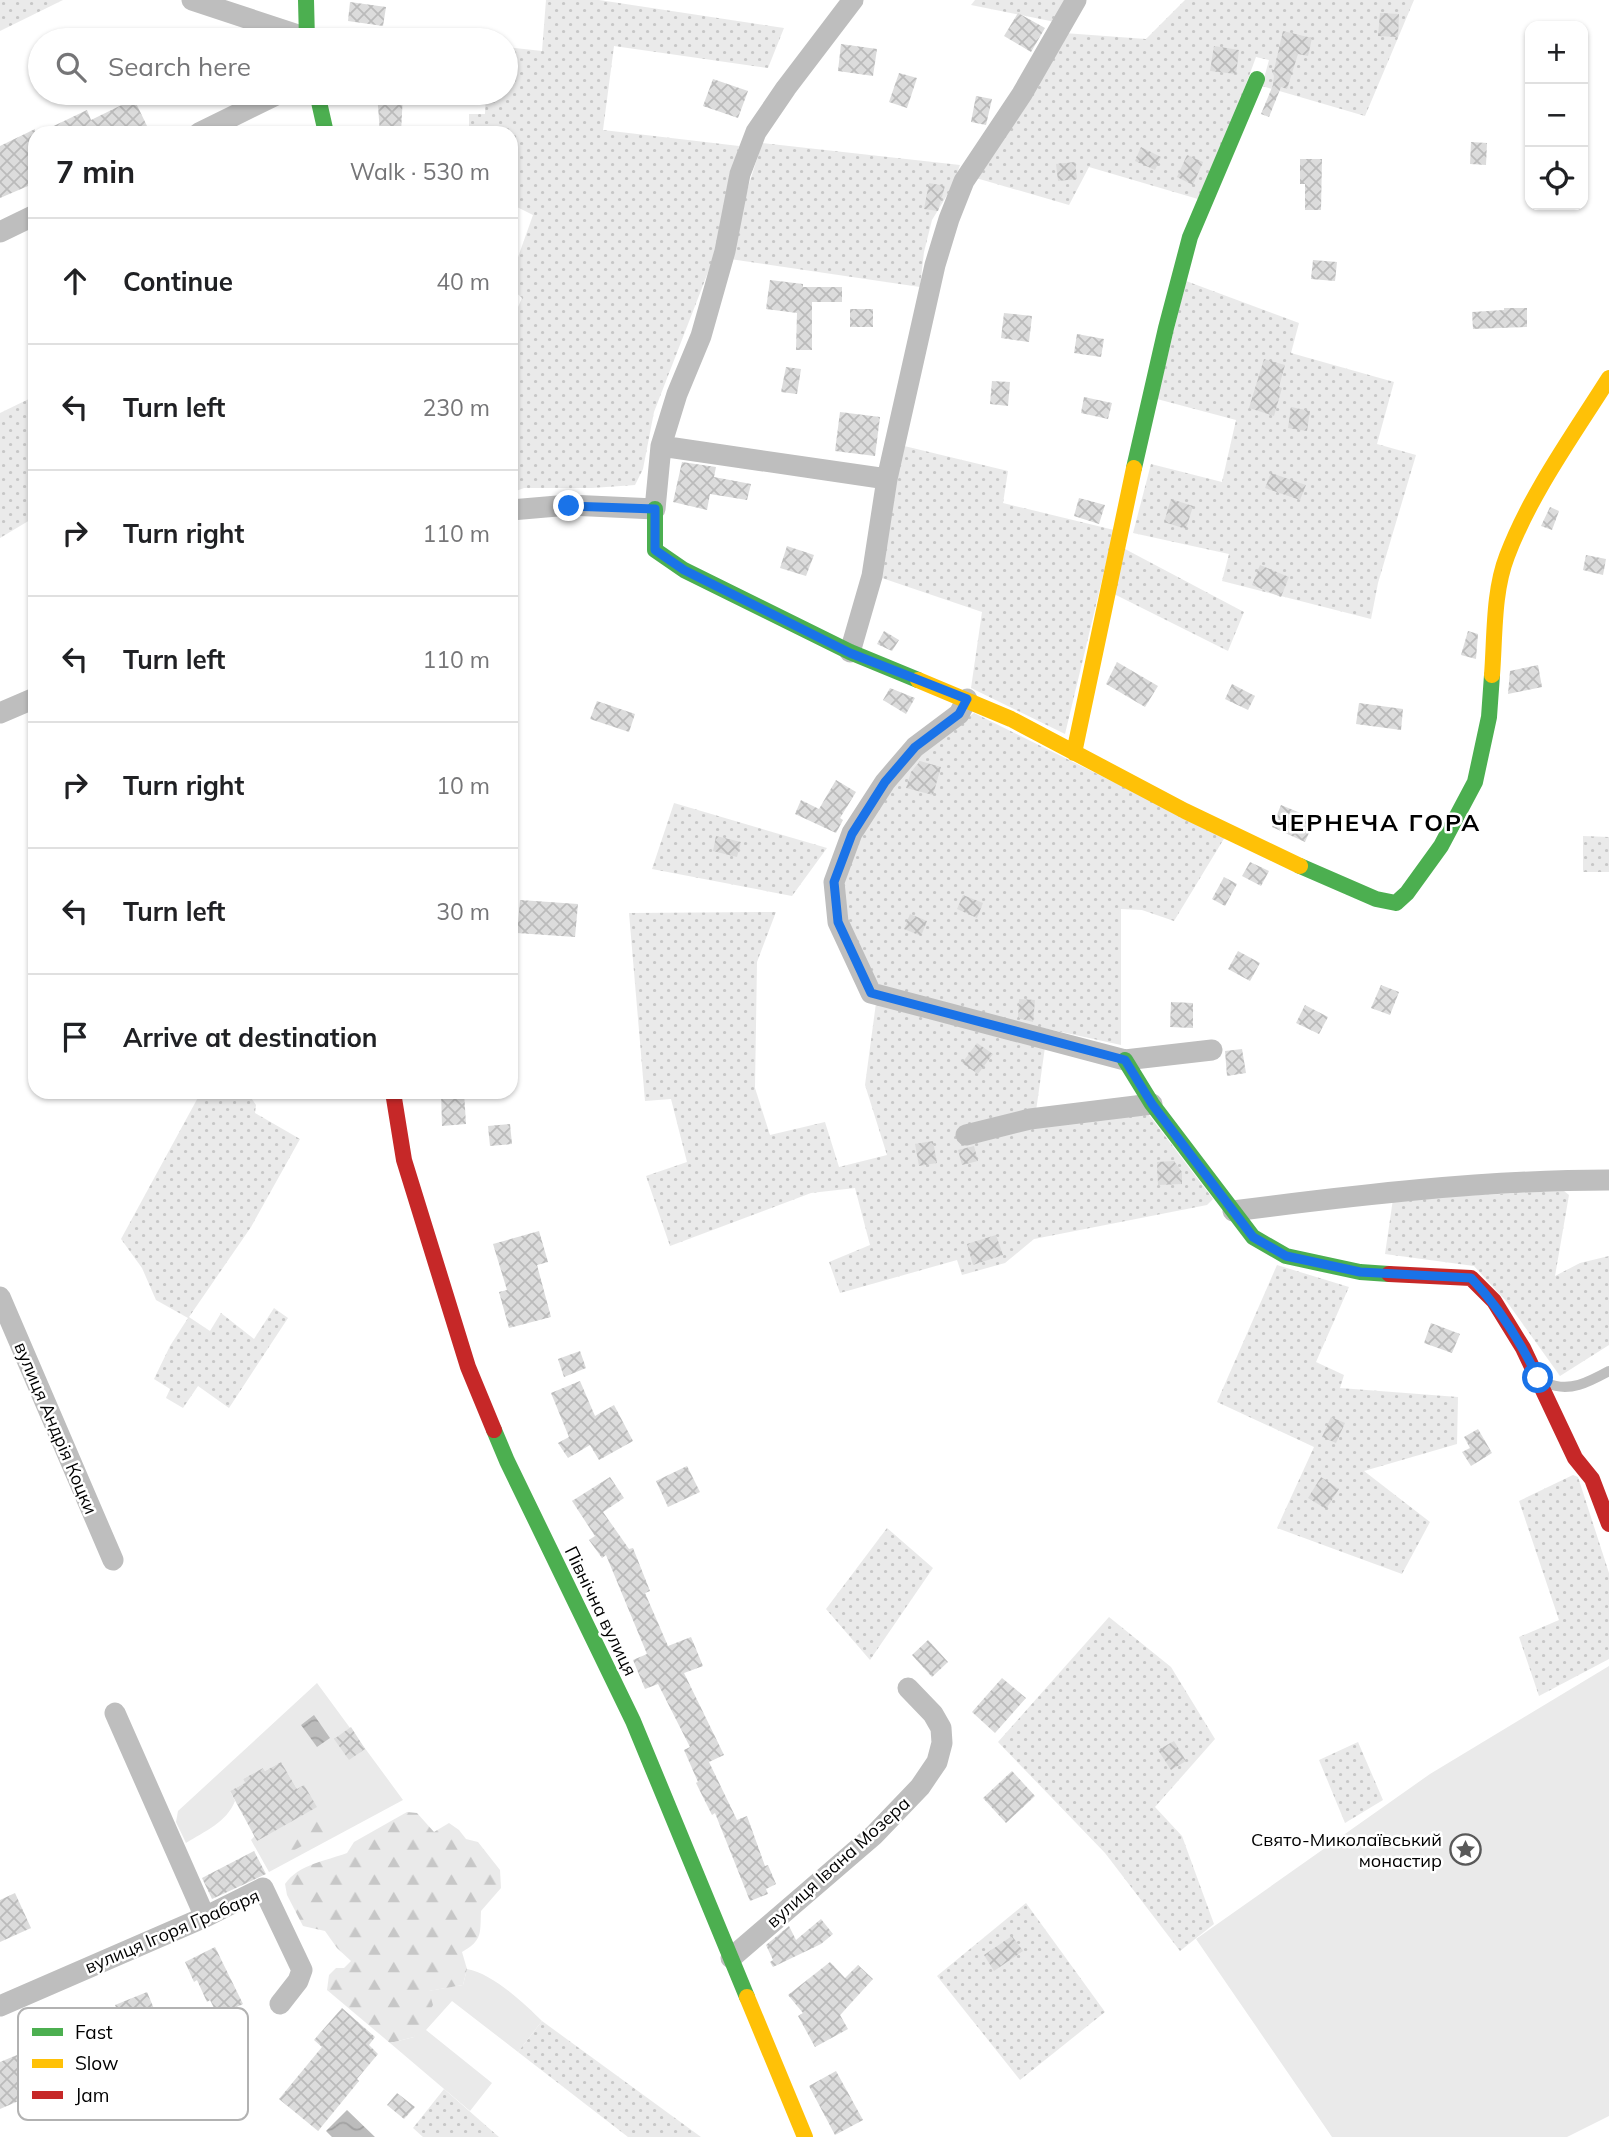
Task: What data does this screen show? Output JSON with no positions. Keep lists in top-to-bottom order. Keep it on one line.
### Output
{"streets":{"street":["вулиця Андрія Коцки","Північна вулиця","вулиця Івана Мозера","вулиця Ігоря Грабаря"]},"crossings":[["Північна вулиця","вулиця Івана Мозера"]],"districts":["ЧЕРНЕЧА ГОРА"],"places":{"place":["Свято-Миколаївський монастир"]},"legend":["Fast","Slow","Jam"],"page":{"map_buttons":["+","−"],"search":"Search here","heading":["7 min","Walk · 530 m"],"list":[["Continue","40 m"],["Turn left","230 m"],["Turn right","110 m"],["Turn left","110 m"],["Turn right","10 m"],["Turn left","30 m"],"Arrive at destination"]}}
